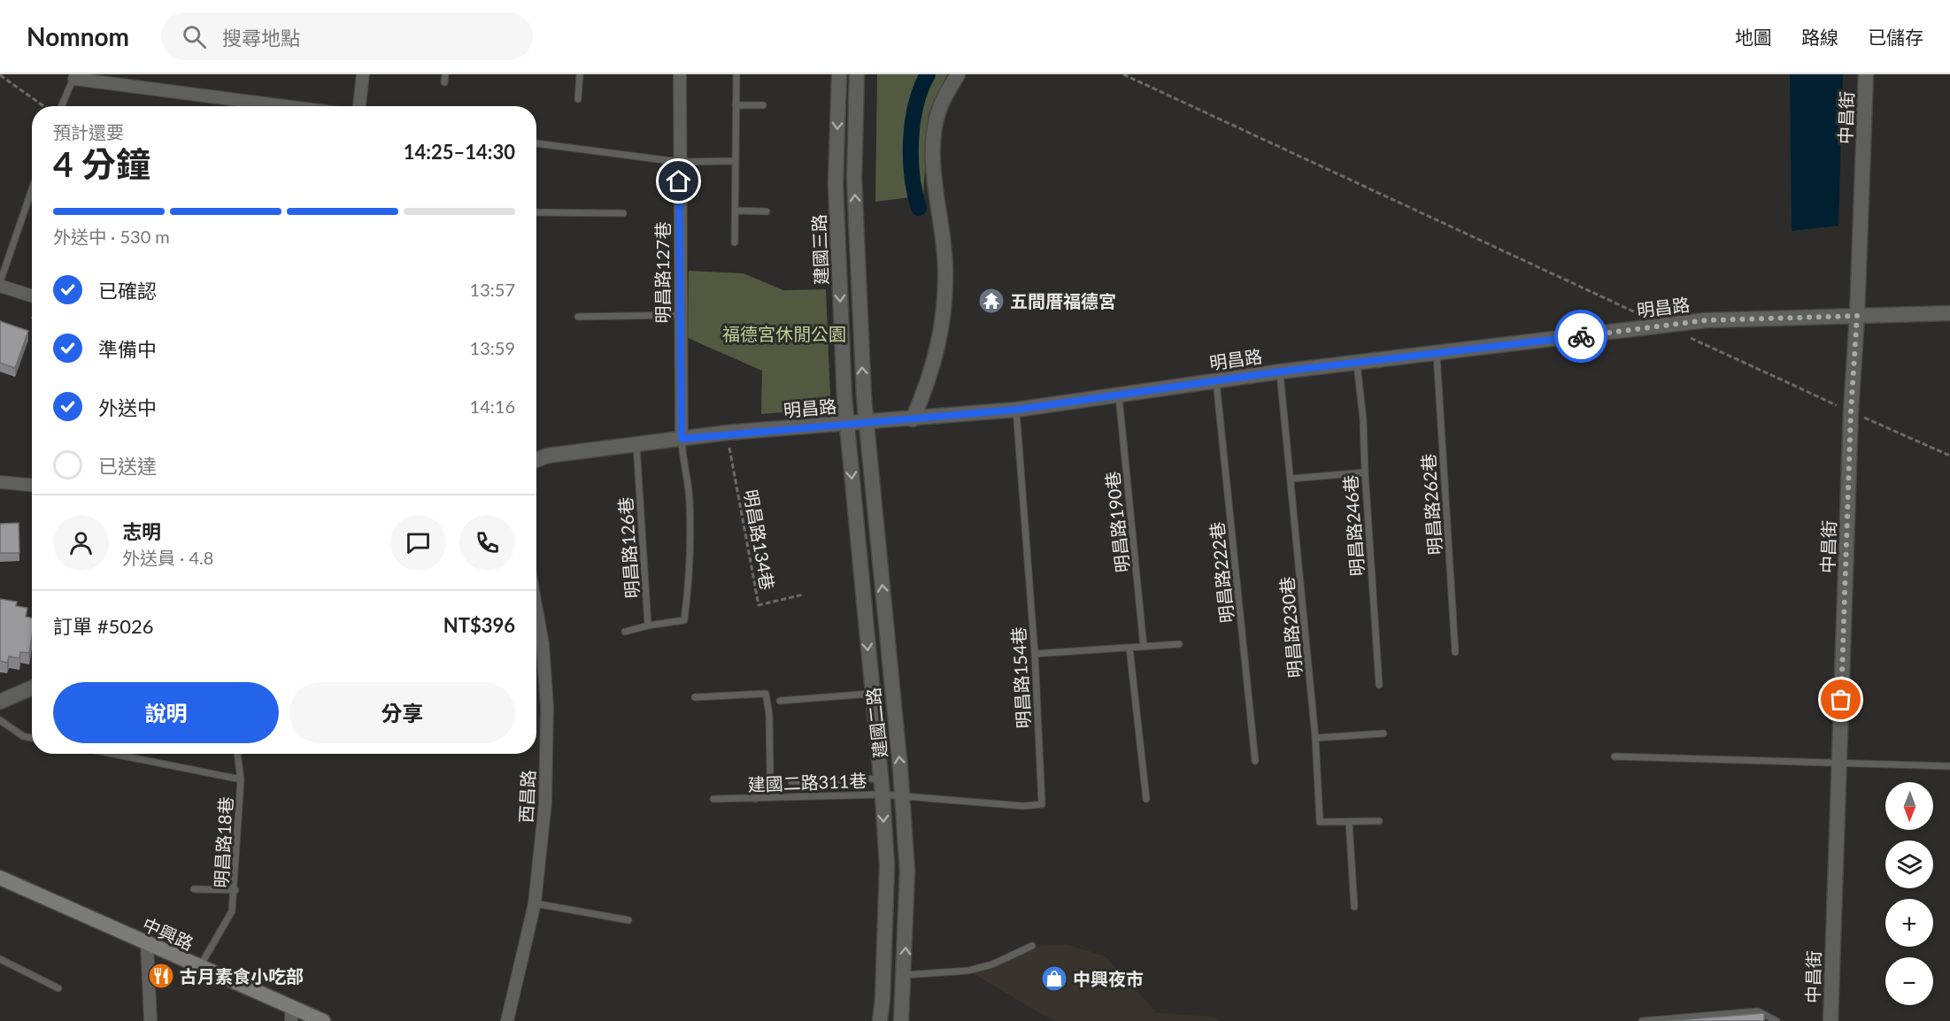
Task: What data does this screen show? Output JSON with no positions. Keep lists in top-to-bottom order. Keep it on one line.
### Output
{"streets":{"main road":["中興路"],"street":["中昌街","建國三路","明昌路127巷","明昌路","建國二路","西昌路"],"lane":["明昌路262巷","明昌路190巷","明昌路246巷","明昌路126巷","明昌路222巷","明昌路230巷","明昌路154巷","建國二路311巷","明昌路18巷"],"path":["明昌路134巷"]},"crossings":[["中昌街","明昌路"],["建國三路","明昌路"],["建國三路","建國二路"],["明昌路127巷","明昌路"],["明昌路","明昌路262巷"],["明昌路","明昌路190巷"],["明昌路","明昌路246巷"],["明昌路","明昌路134巷"],["明昌路","明昌路126巷"],["明昌路","明昌路222巷"],["明昌路","明昌路230巷"],["明昌路","明昌路154巷"],["明昌路","建國二路"],["明昌路154巷","建國二路"],["明昌路154巷","建國二路311巷"],["建國二路","建國二路311巷"],["明昌路18巷","中興路"]],"parks":["福德宮休閒公園"],"places":{"temple":["五間厝福德宮"],"restaurant":["古月素食小吃部"],"shop":["中興夜市"]},"north":"bottom","page":{"header":"Nomnom","search":"搜尋地點","nav":["地圖","路線","已儲存"],"heading":["4 分鐘","預計還要","14:25–14:30"],"panel":["志明","外送員 · 4.8","訂單 #5026","NT$396"],"bar":"外送中 · 530 m","list":[["已確認","13:57"],["準備中","13:59"],["外送中","14:16"],"已送達"],"buttons":["說明","分享"],"map_buttons":["+","−"]}}
